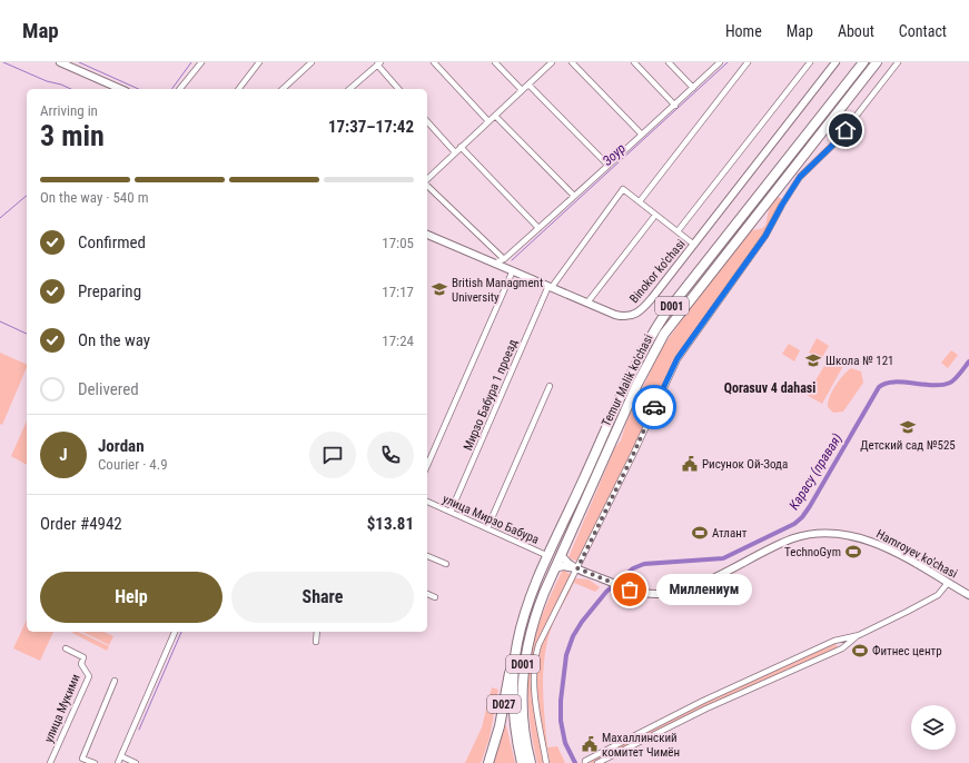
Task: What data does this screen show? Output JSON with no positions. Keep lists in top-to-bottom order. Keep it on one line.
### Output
{"streets":{"highway":["D001","Temur Malik ko'chasi","D027"],"main road":["Binokor ko'chasi","Hamroyev ko'chasi"],"street":["Мирзо Бабура 1 проезд","улица Мирзо Бабура","улица Мукими"]},"crossings":[["Binokor ko'chasi","Мирзо Бабура 1 проезд"],["Temur Malik ko'chasi","улица Мирзо Бабура"],["Temur Malik ko'chasi","Hamroyev ko'chasi"],["Temur Malik ko'chasi","D027"],["Мирзо Бабура 1 проезд","улица Мирзо Бабура"]],"districts":["Qorasuv 4 dahasi"],"water":["Зоур","Карасу (правая)"],"places":{"school or university":["British Managment University","Школа № 121","Детский сад №525"],"public building":["Рисунок Ой-Зода","Махаллинский комитет Чимён"],"sports":["Атлант","TechnoGym","Фитнес центр"],"other":["Миллениум"]},"page":{"header":"Map","nav":["Home","Map","About","Contact"],"heading":["3 min","Arriving in","17:37–17:42"],"panel":["Jordan","Courier · 4.9","Order #4942","$13.81"],"bar":"On the way · 540 m","list":[["Confirmed","17:05"],["Preparing","17:17"],["On the way","17:24"],"Delivered"],"round":"J","buttons":["Help","Share"],"bubble":"Миллениум"}}
